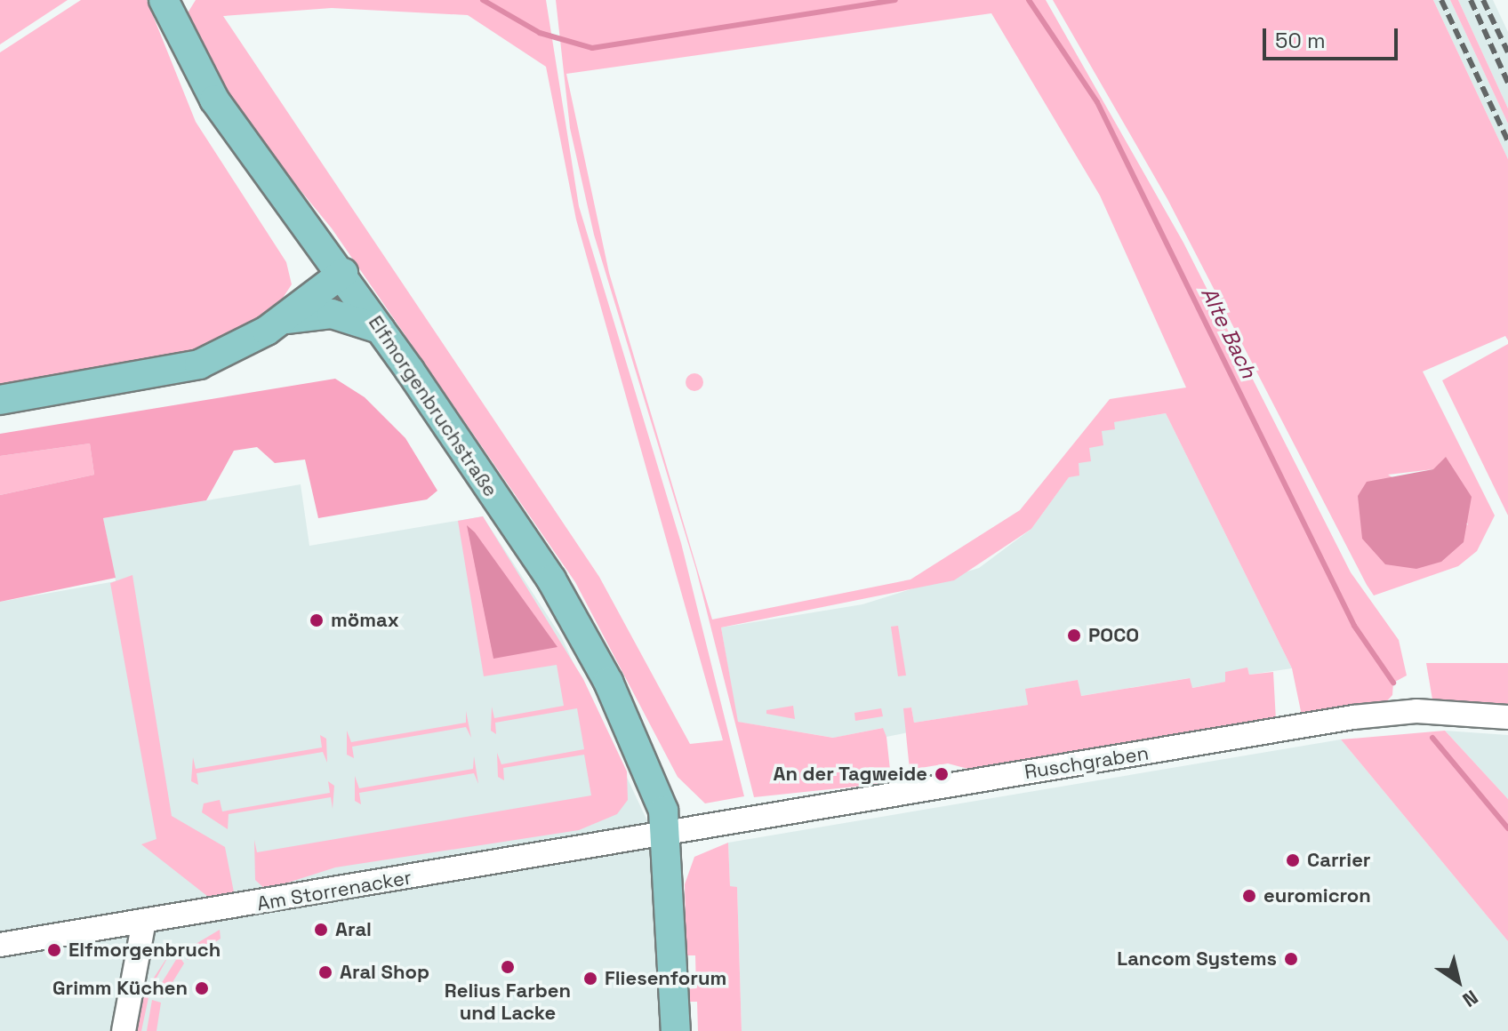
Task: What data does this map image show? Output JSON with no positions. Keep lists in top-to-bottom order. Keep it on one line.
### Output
{"streets":{"main road":["Elfmorgenbruchstraße"],"street":["Ruschgraben","Am Storrenacker"]},"crossings":[["Elfmorgenbruchstraße","Ruschgraben"],["Elfmorgenbruchstraße","Am Storrenacker"],["Ruschgraben","Am Storrenacker"]],"water":["Alte Bach"],"places":["mömax","POCO","An der Tagweide","Carrier","euromicron","Aral","Elfmorgenbruch","Lancom Systems","Relius Farben und Lacke","Aral Shop","Fliesenforum","Grimm Küchen"],"scale_bar":"50 m","north":"bottom right"}
